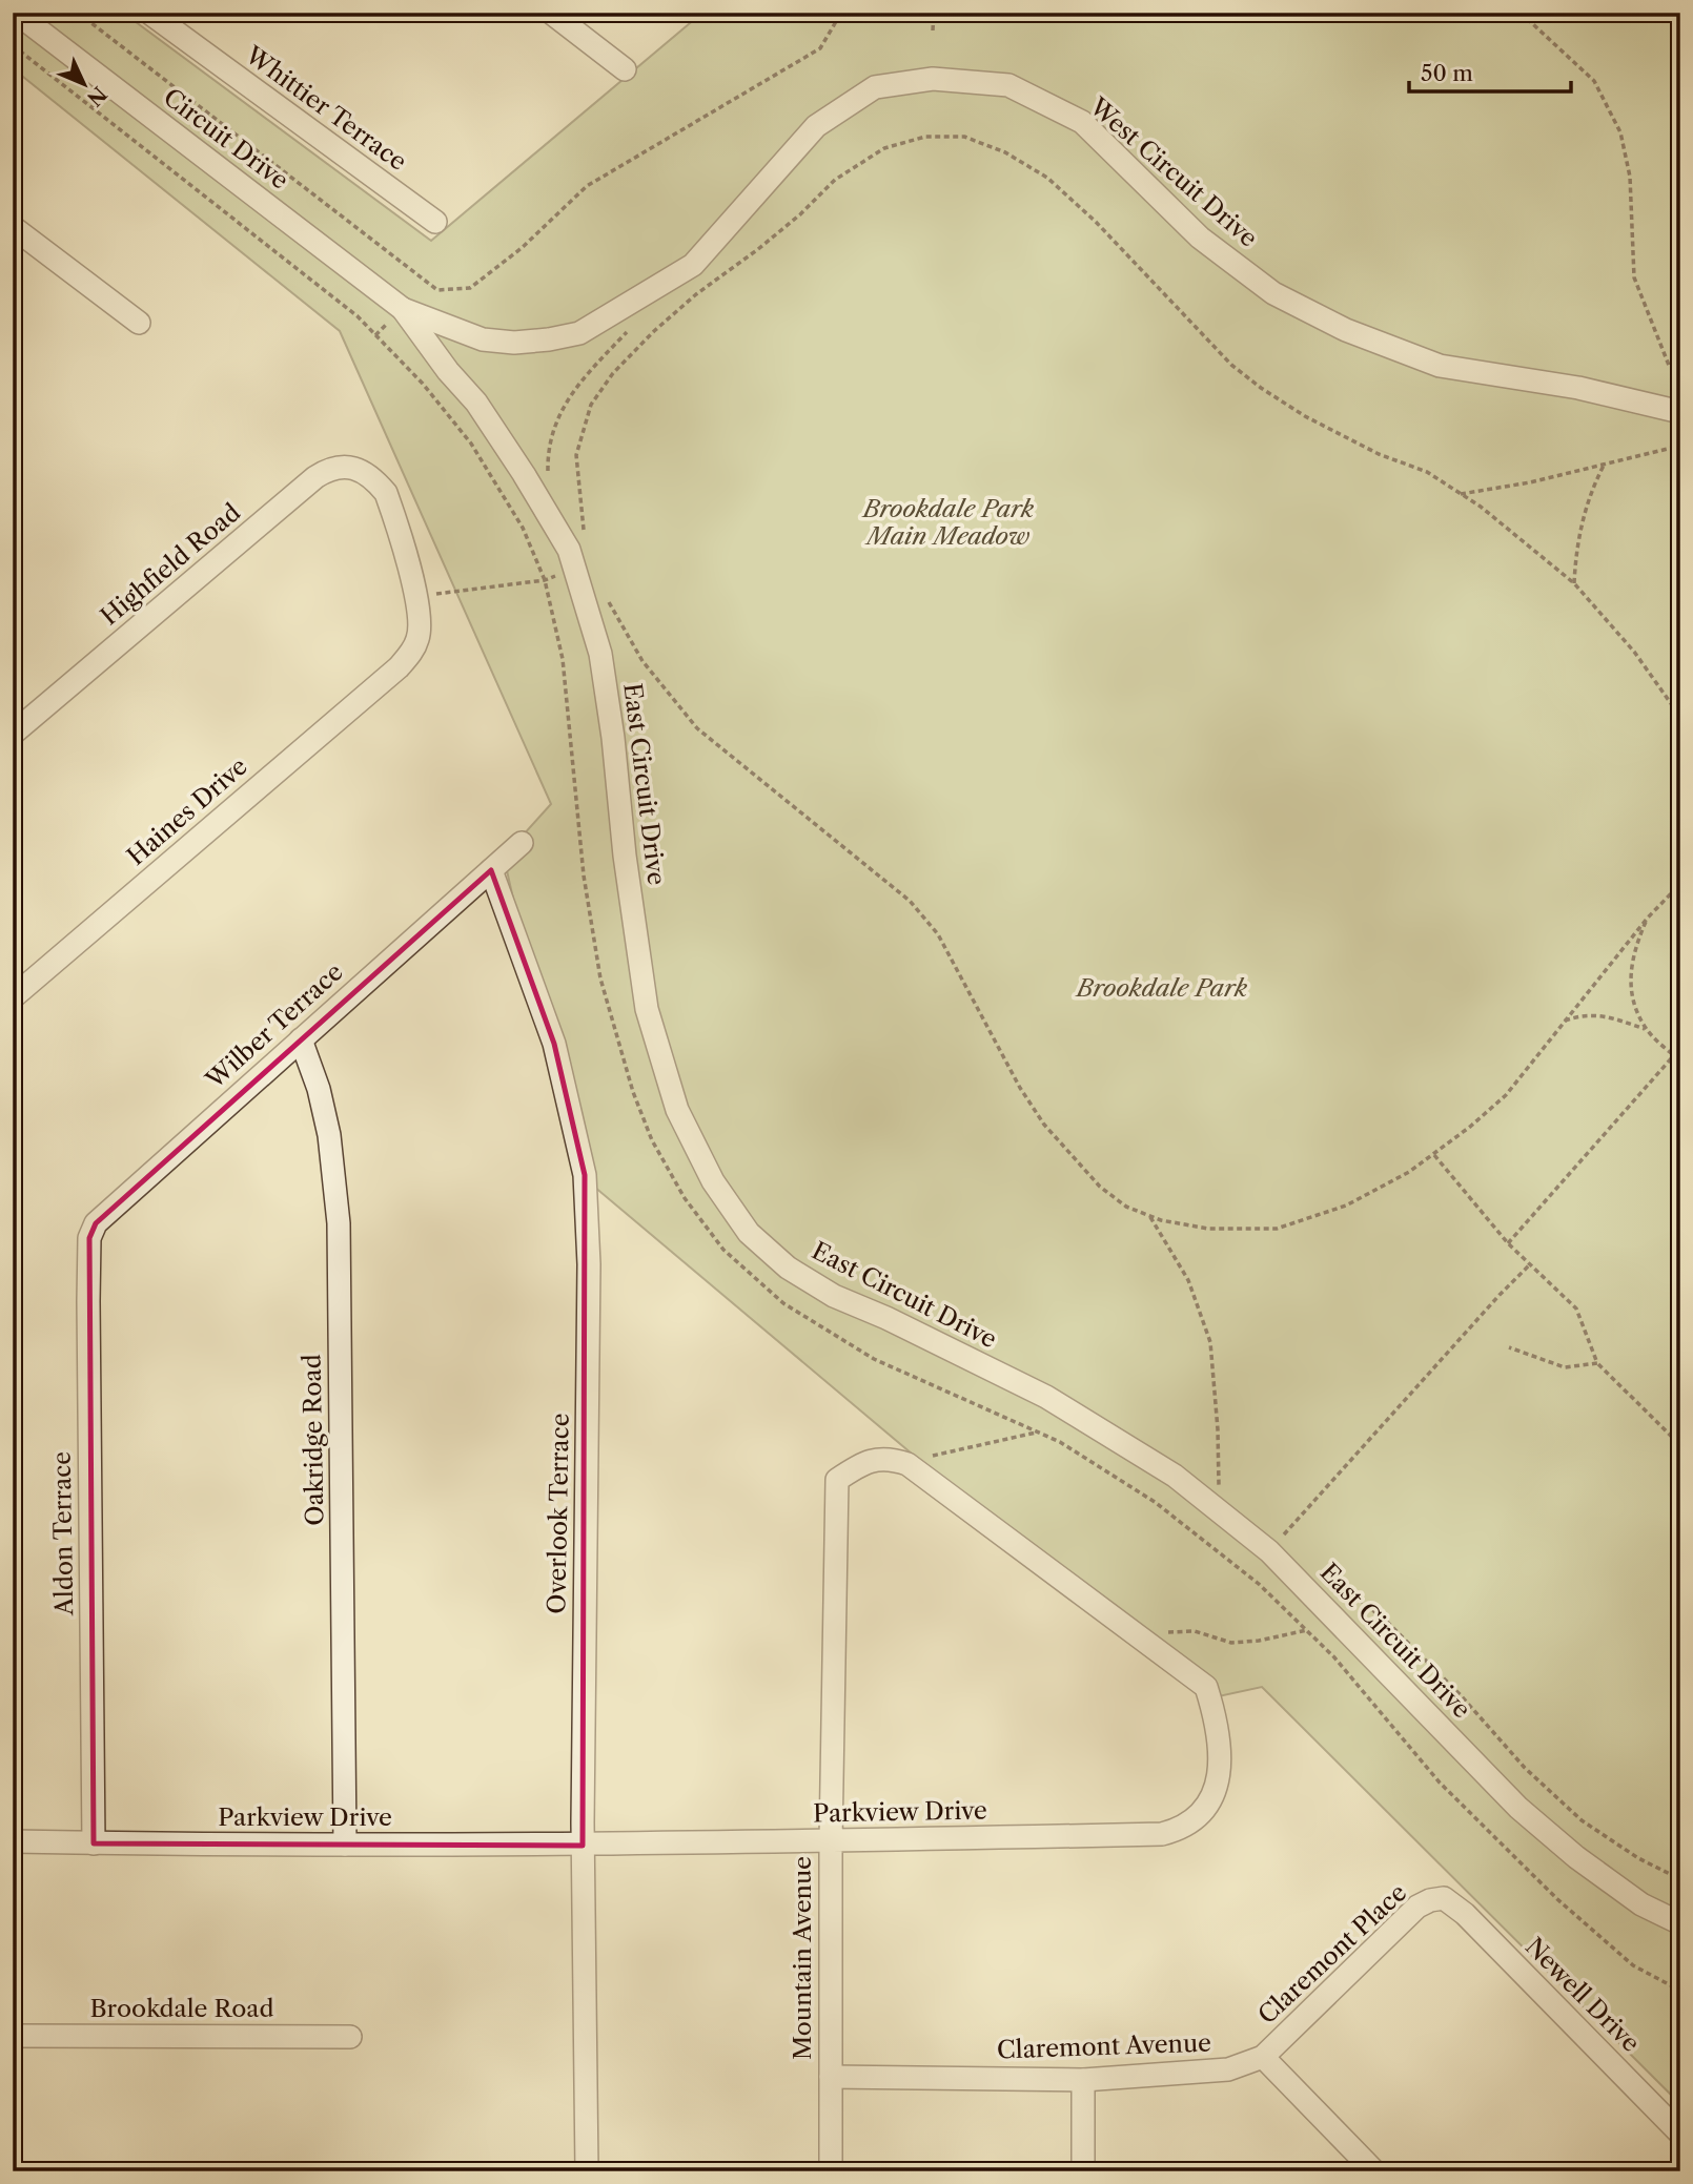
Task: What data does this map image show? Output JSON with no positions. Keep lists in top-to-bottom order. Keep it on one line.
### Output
{"streets":{"street":["Whittier Terrace","Circuit Drive","West Circuit Drive","Highfield Road","East Circuit Drive","Haines Drive","Wilber Terrace","Oakridge Road","Overlook Terrace","Aldon Terrace","Parkview Drive","Claremont Place","Mountain Avenue","Newell Drive","Brookdale Road","Claremont Avenue"]},"crossings":[["Circuit Drive","West Circuit Drive"],["Circuit Drive","East Circuit Drive"],["West Circuit Drive","East Circuit Drive"],["Highfield Road","Haines Drive"],["Wilber Terrace","Oakridge Road"],["Wilber Terrace","Overlook Terrace"],["Wilber Terrace","Aldon Terrace"],["Oakridge Road","Parkview Drive"],["Overlook Terrace","Parkview Drive"],["Aldon Terrace","Parkview Drive"],["Parkview Drive","Mountain Avenue"],["Claremont Place","Newell Drive"],["Claremont Place","Claremont Avenue"],["Mountain Avenue","Claremont Avenue"]],"parks":["Brookdale Park Main Meadow","Brookdale Park"],"scale_bar":"50 m","north":"bottom right"}
